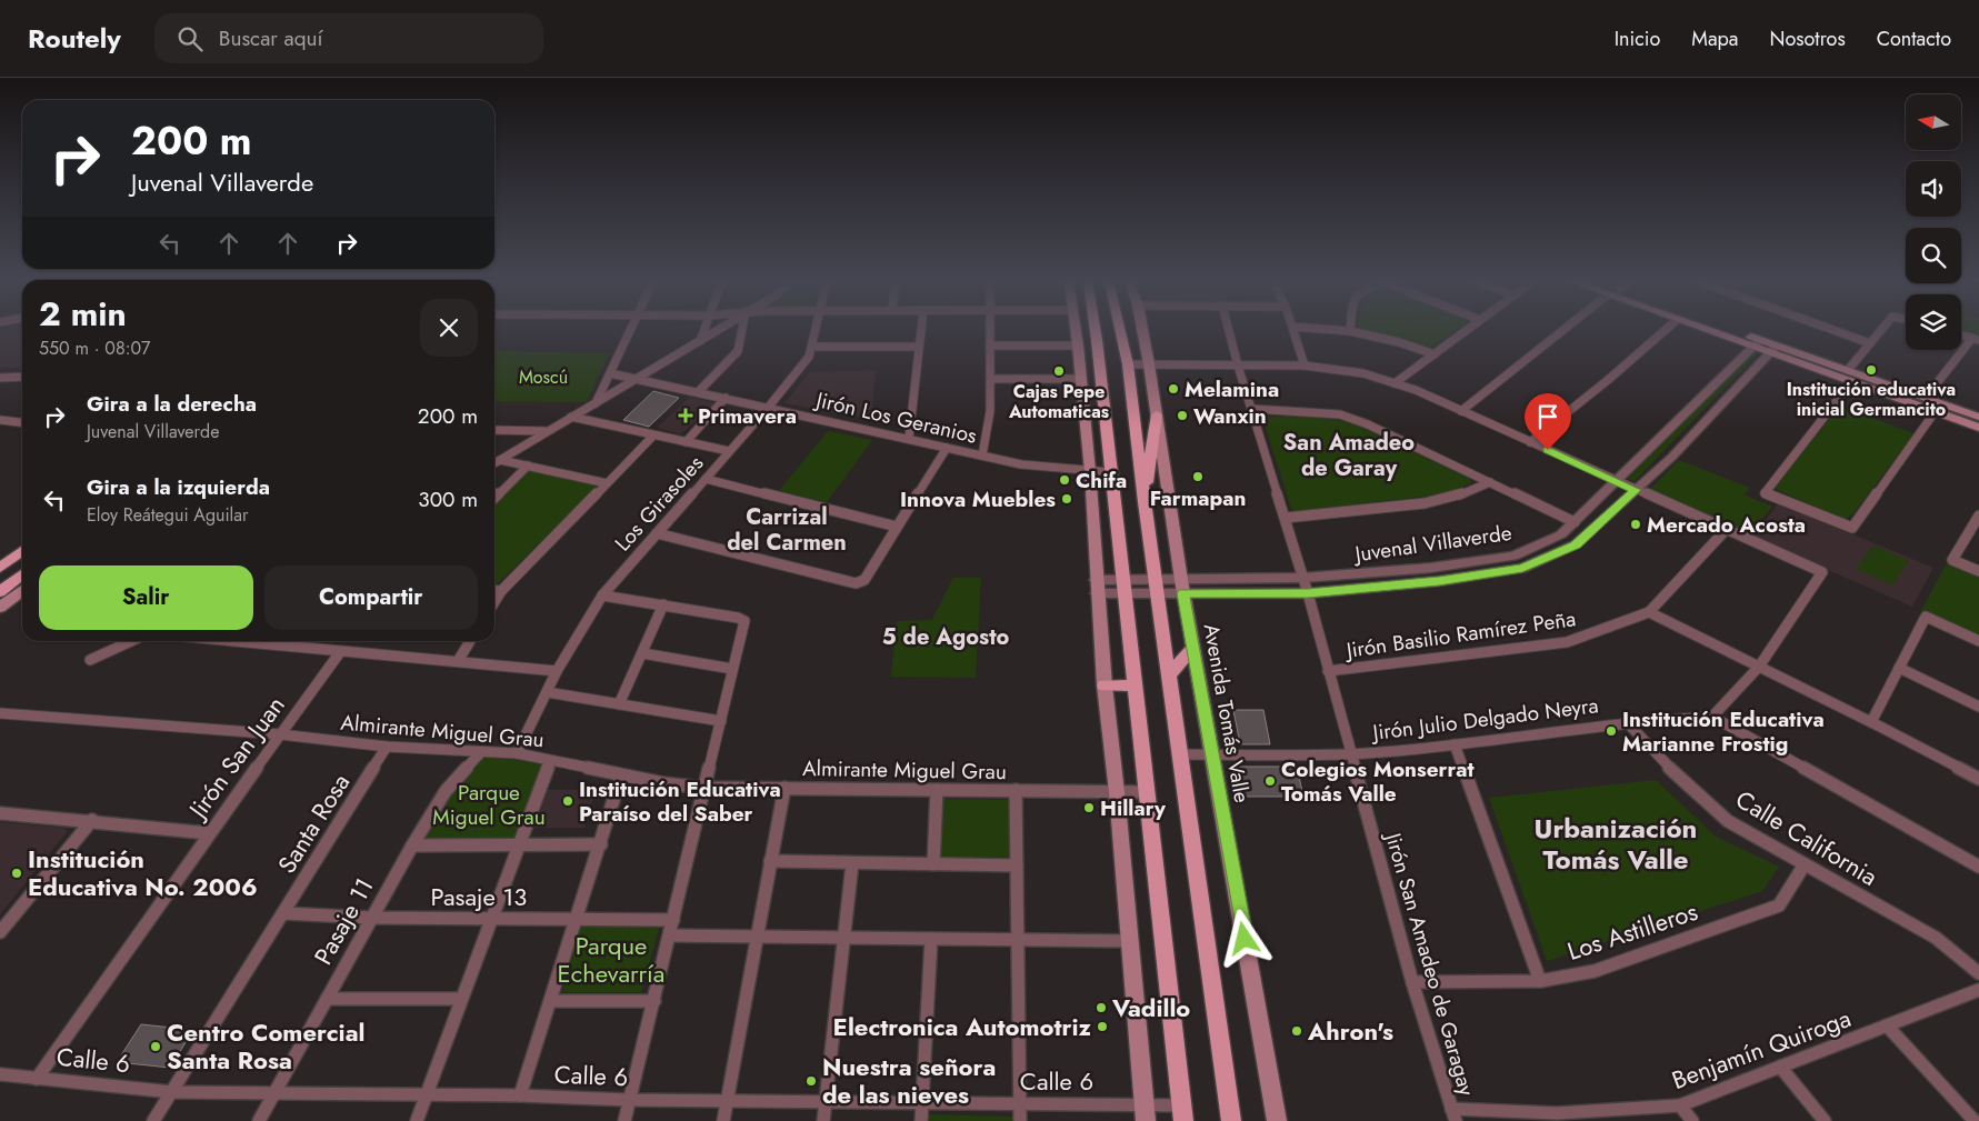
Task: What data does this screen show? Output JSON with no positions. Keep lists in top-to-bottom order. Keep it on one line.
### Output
{"streets":{"main road":["Avenida Tomás Valle"],"street":["Jirón Los Geranios","Los Girasoles","Juvenal Villaverde","Jirón Basilio Ramírez Peña","Jirón Julio Delgado Neyra","Almirante Miguel Grau","Jirón San Juan","Santa Rosa","Calle California","Pasaje 13","Pasaje 11","Los Astilleros","Jirón San Amadeo de Garagay","Benjamín Quiroga","Calle 6"]},"crossings":[["Jirón Los Geranios","Los Girasoles"],["Los Girasoles","Almirante Miguel Grau"],["Juvenal Villaverde","Avenida Tomás Valle"],["Juvenal Villaverde","Jirón San Amadeo de Garagay"],["Jirón Basilio Ramírez Peña","Jirón San Amadeo de Garagay"],["Avenida Tomás Valle","Jirón Julio Delgado Neyra"],["Jirón Julio Delgado Neyra","Calle California"],["Jirón Julio Delgado Neyra","Jirón San Amadeo de Garagay"],["Almirante Miguel Grau","Jirón San Juan"],["Almirante Miguel Grau","Santa Rosa"],["Almirante Miguel Grau","Pasaje 11"],["Jirón San Juan","Calle 6"],["Santa Rosa","Pasaje 13"],["Santa Rosa","Calle 6"],["Calle California","Los Astilleros"],["Pasaje 13","Pasaje 11"],["Pasaje 11","Calle 6"],["Los Astilleros","Jirón San Amadeo de Garagay"],["Jirón San Amadeo de Garagay","Benjamín Quiroga"]],"districts":["San Amadeo de Garay","Carrizal del Carmen","5 de Agosto","Urbanización Tomás Valle"],"parks":["Moscú","Parque Miguel Grau","Parque Echevarría"],"places":{"other":["Institución educativa inicial Germancito","Cajas Pepe Automaticas","Melamina","Wanxin","Farmapan","Chifa","Innova Muebles","Mercado Acosta","Institución Educativa Marianne Frostig","Colegios Monserrat Tomás Valle","Institución Educativa Paraíso del Saber","Hillary","Institución Educativa No. 2006","Vadillo","Electronica Automotriz","Ahron's","Centro Comercial Santa Rosa","Nuestra señora de las nieves"],"health":["Primavera"]},"north":"left","page":{"header":"Routely","search":"Buscar aquí","nav":["Inicio","Mapa","Nosotros","Contacto"],"turn":["200 m","Juvenal Villaverde"],"heading":["2 min","550 m · 08:07"],"list":[{"name":"Gira a la derecha","note":"Juvenal Villaverde","value":"200 m"},{"name":"Gira a la izquierda","note":"Eloy Reátegui Aguilar","value":"300 m"}],"buttons":["Salir","Compartir"]}}
